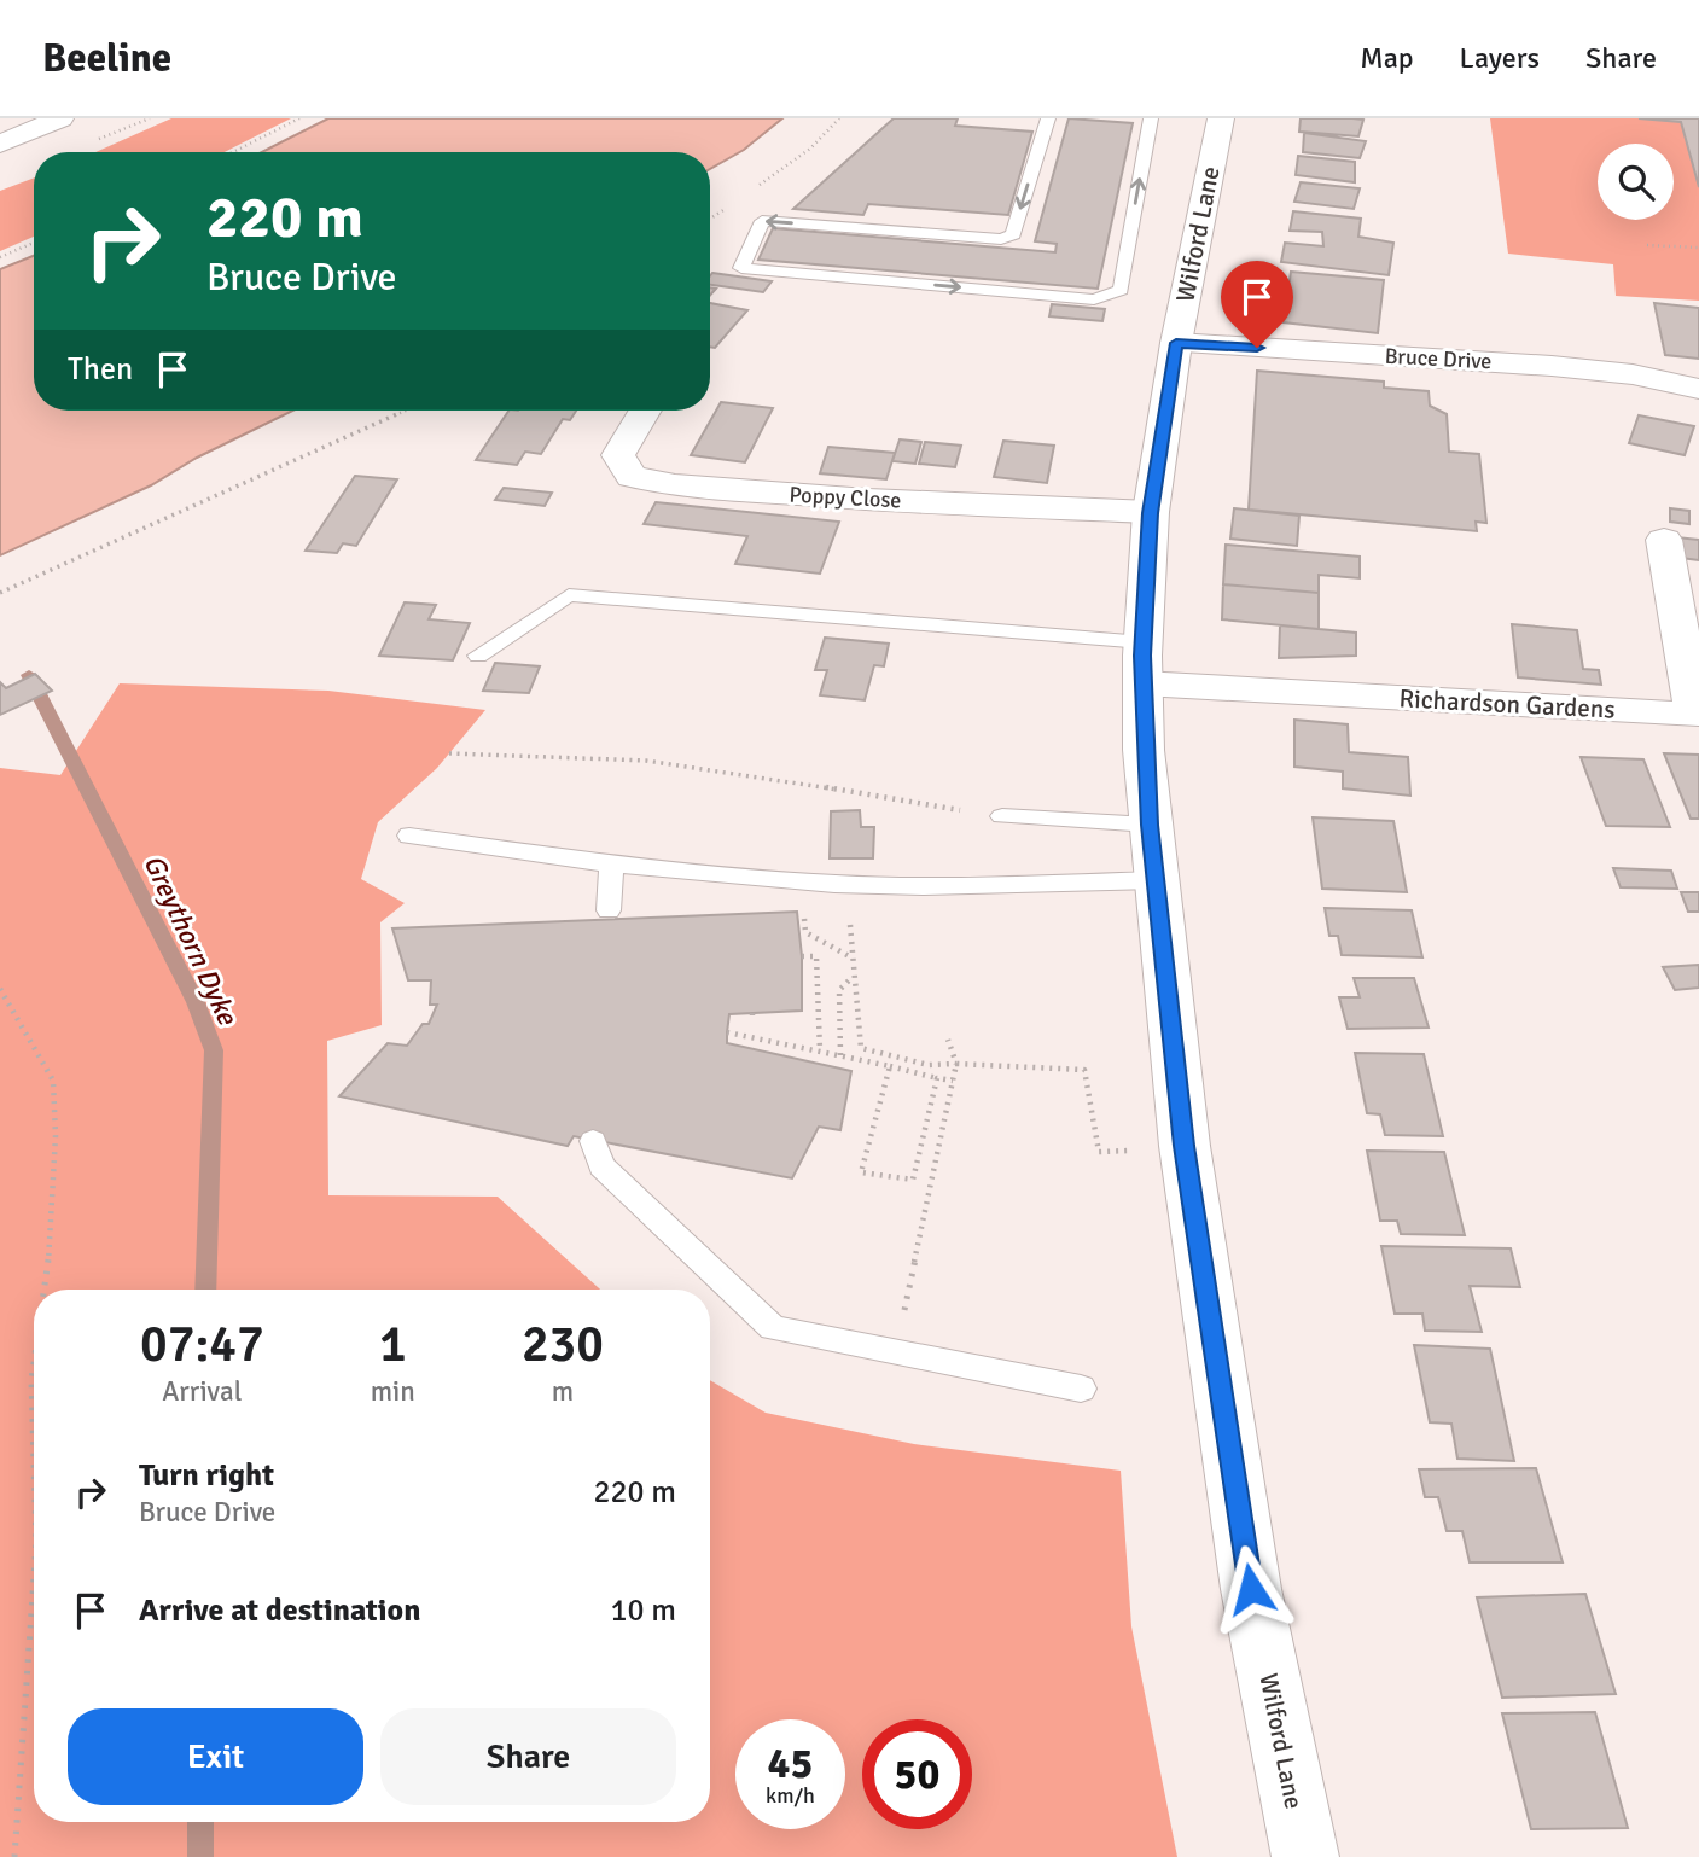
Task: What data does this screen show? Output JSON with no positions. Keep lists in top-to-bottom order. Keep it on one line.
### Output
{"streets":{"main road":["Wilford Lane","Bruce Drive","Poppy Close","Richardson Gardens"]},"crossings":[["Wilford Lane","Bruce Drive"],["Wilford Lane","Poppy Close"],["Wilford Lane","Richardson Gardens"]],"water":["Greythorn Dyke"],"page":{"header":"Beeline","nav":["Map","Layers","Share"],"turn":["220 m","Bruce Drive"],"then":"Then","eta":["07:47","Arrival","1","min","230","m"],"list":[{"name":"Turn right","note":"Bruce Drive","value":"220 m"},{"name":"Arrive at destination","value":"10 m"}],"buttons":["Exit","Share"],"speed":"45 km/h","limit":"50"}}
